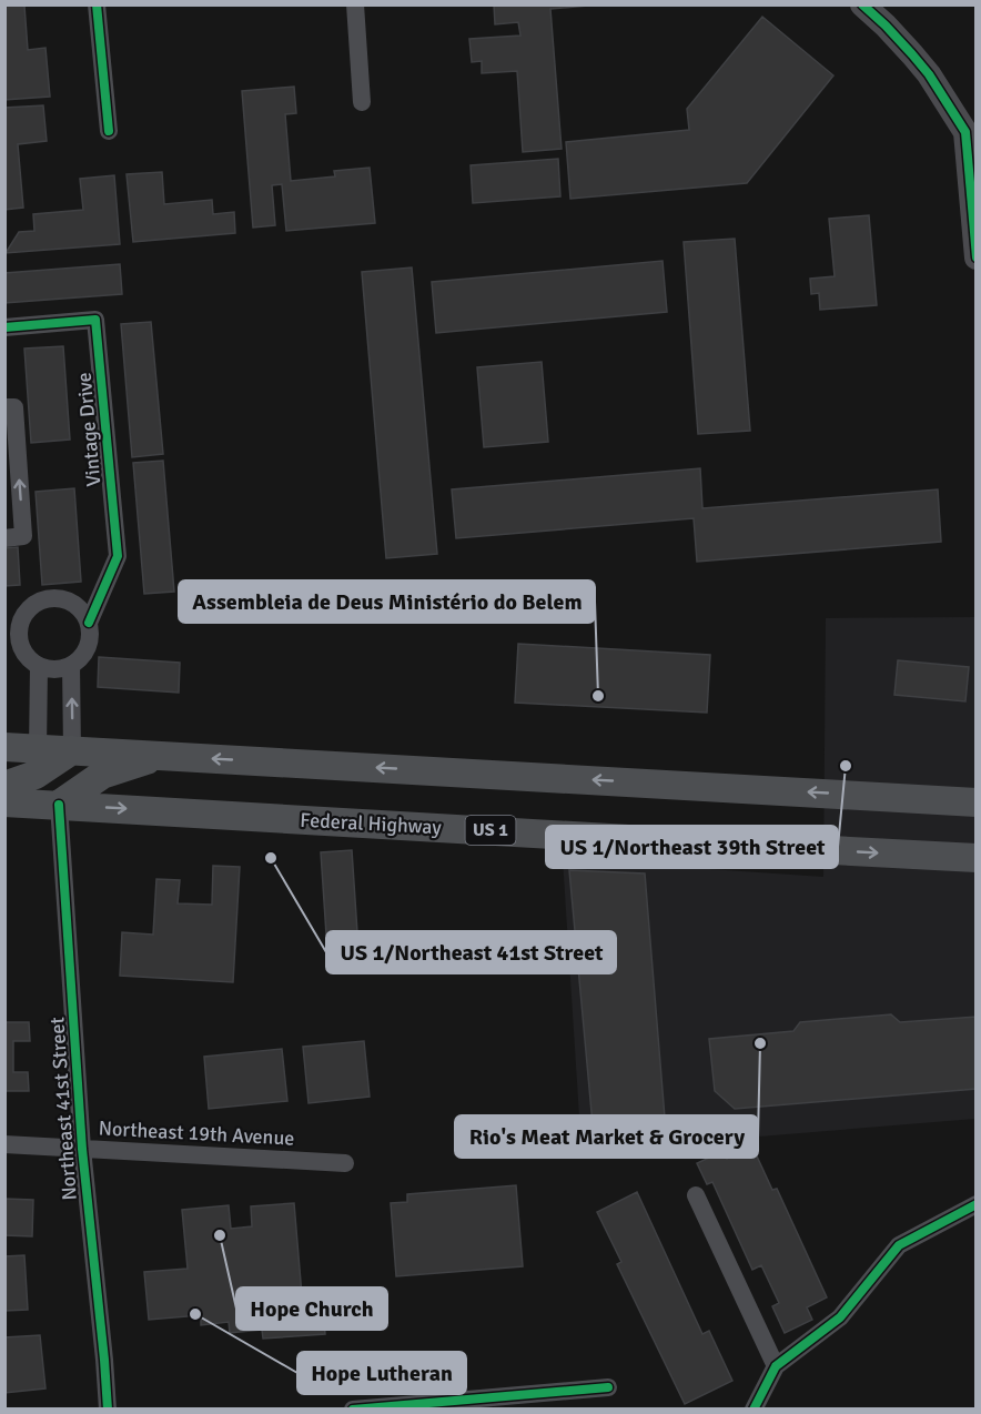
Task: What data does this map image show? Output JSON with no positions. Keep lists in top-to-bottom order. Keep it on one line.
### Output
{"streets":{"main road":["Federal Highway","US 1"],"street":["Vintage Drive","Northeast 41st Street","Northeast 19th Avenue"]},"crossings":[["Federal Highway","Northeast 41st Street"],["Northeast 41st Street","Northeast 19th Avenue"]],"places":["Assembleia de Deus Ministério do Belem","US 1/Northeast 39th Street","US 1/Northeast 41st Street","Rio's Meat Market & Grocery","Hope Church","Hope Lutheran"]}
